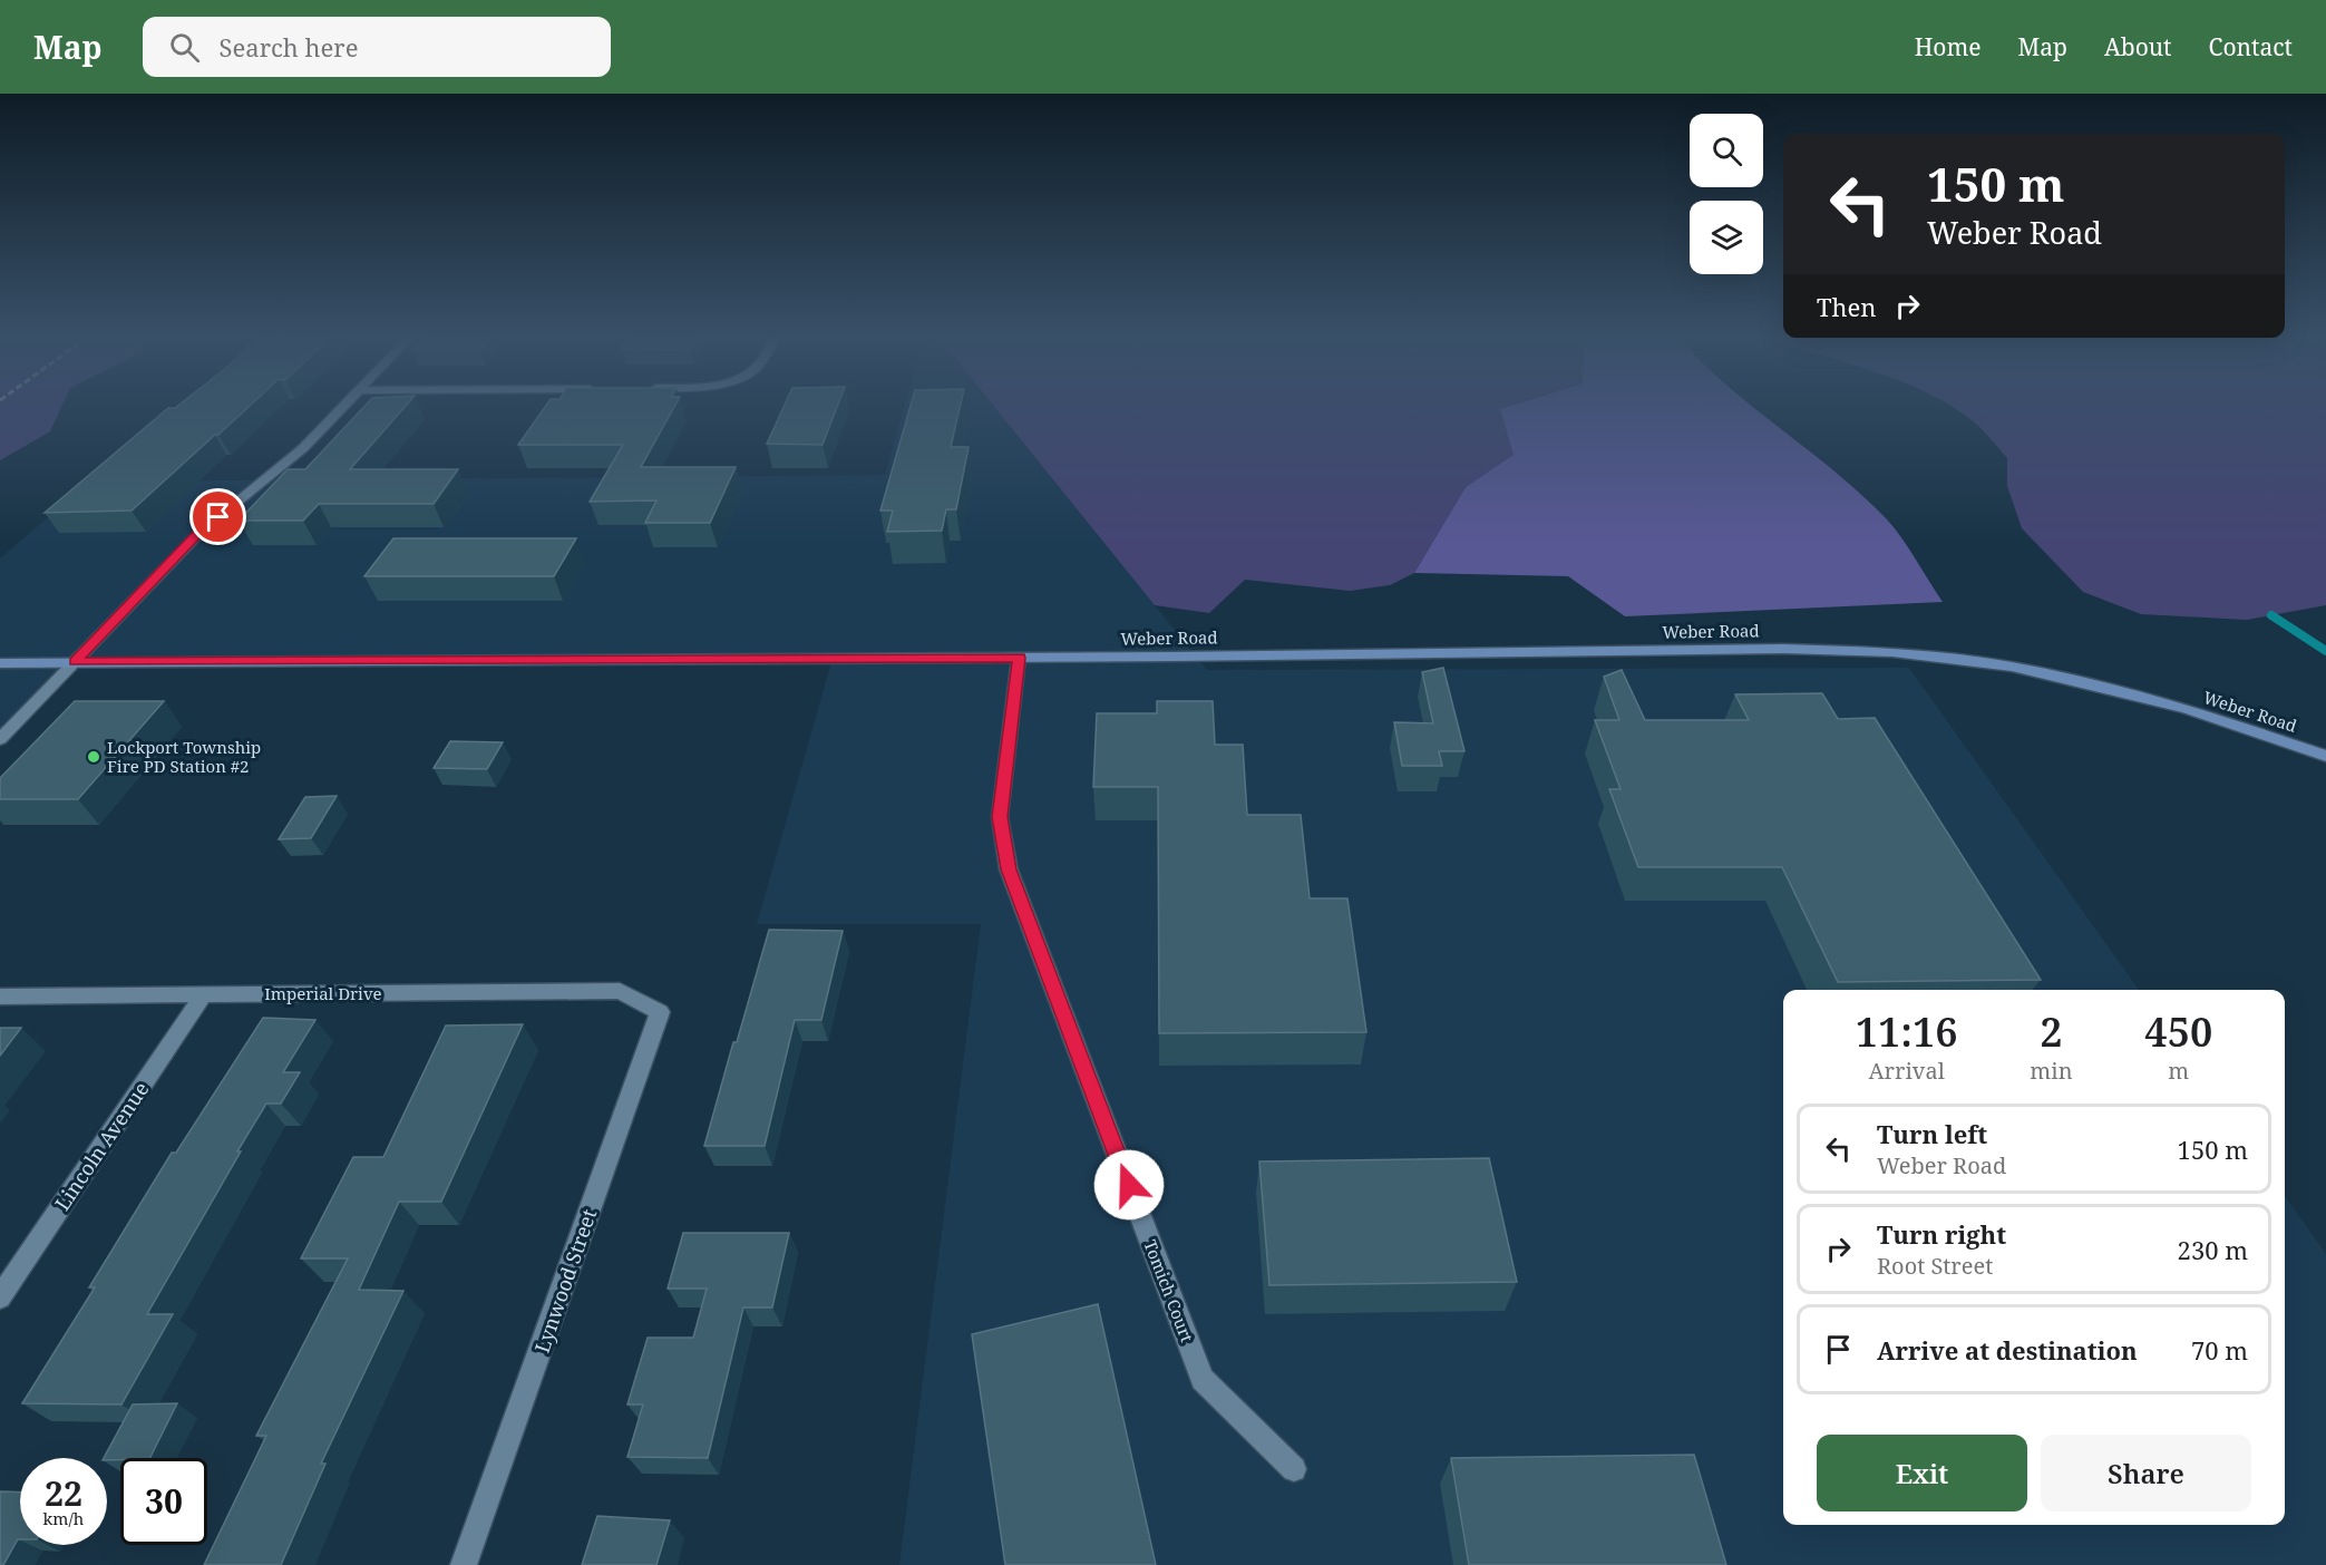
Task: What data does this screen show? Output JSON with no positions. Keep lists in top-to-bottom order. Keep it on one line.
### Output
{"streets":{"main road":["Weber Road"],"street":["Imperial Drive","Lincoln Avenue","Lynwood Street","Tomich Court"]},"crossings":[["Weber Road","Tomich Court"],["Imperial Drive","Lincoln Avenue"],["Imperial Drive","Lynwood Street"]],"places":["Lockport Township Fire PD Station #2"],"page":{"header":"Map","search":"Search here","nav":["Home","Map","About","Contact"],"turn":["150 m","Weber Road"],"then":"Then","eta":["11:16","Arrival","2","min","450","m"],"list":[{"name":"Turn left","note":"Weber Road","value":"150 m"},{"name":"Turn right","note":"Root Street","value":"230 m"},{"name":"Arrive at destination","value":"70 m"}],"buttons":["Exit","Share"],"speed":"22 km/h","limit":"30"}}
